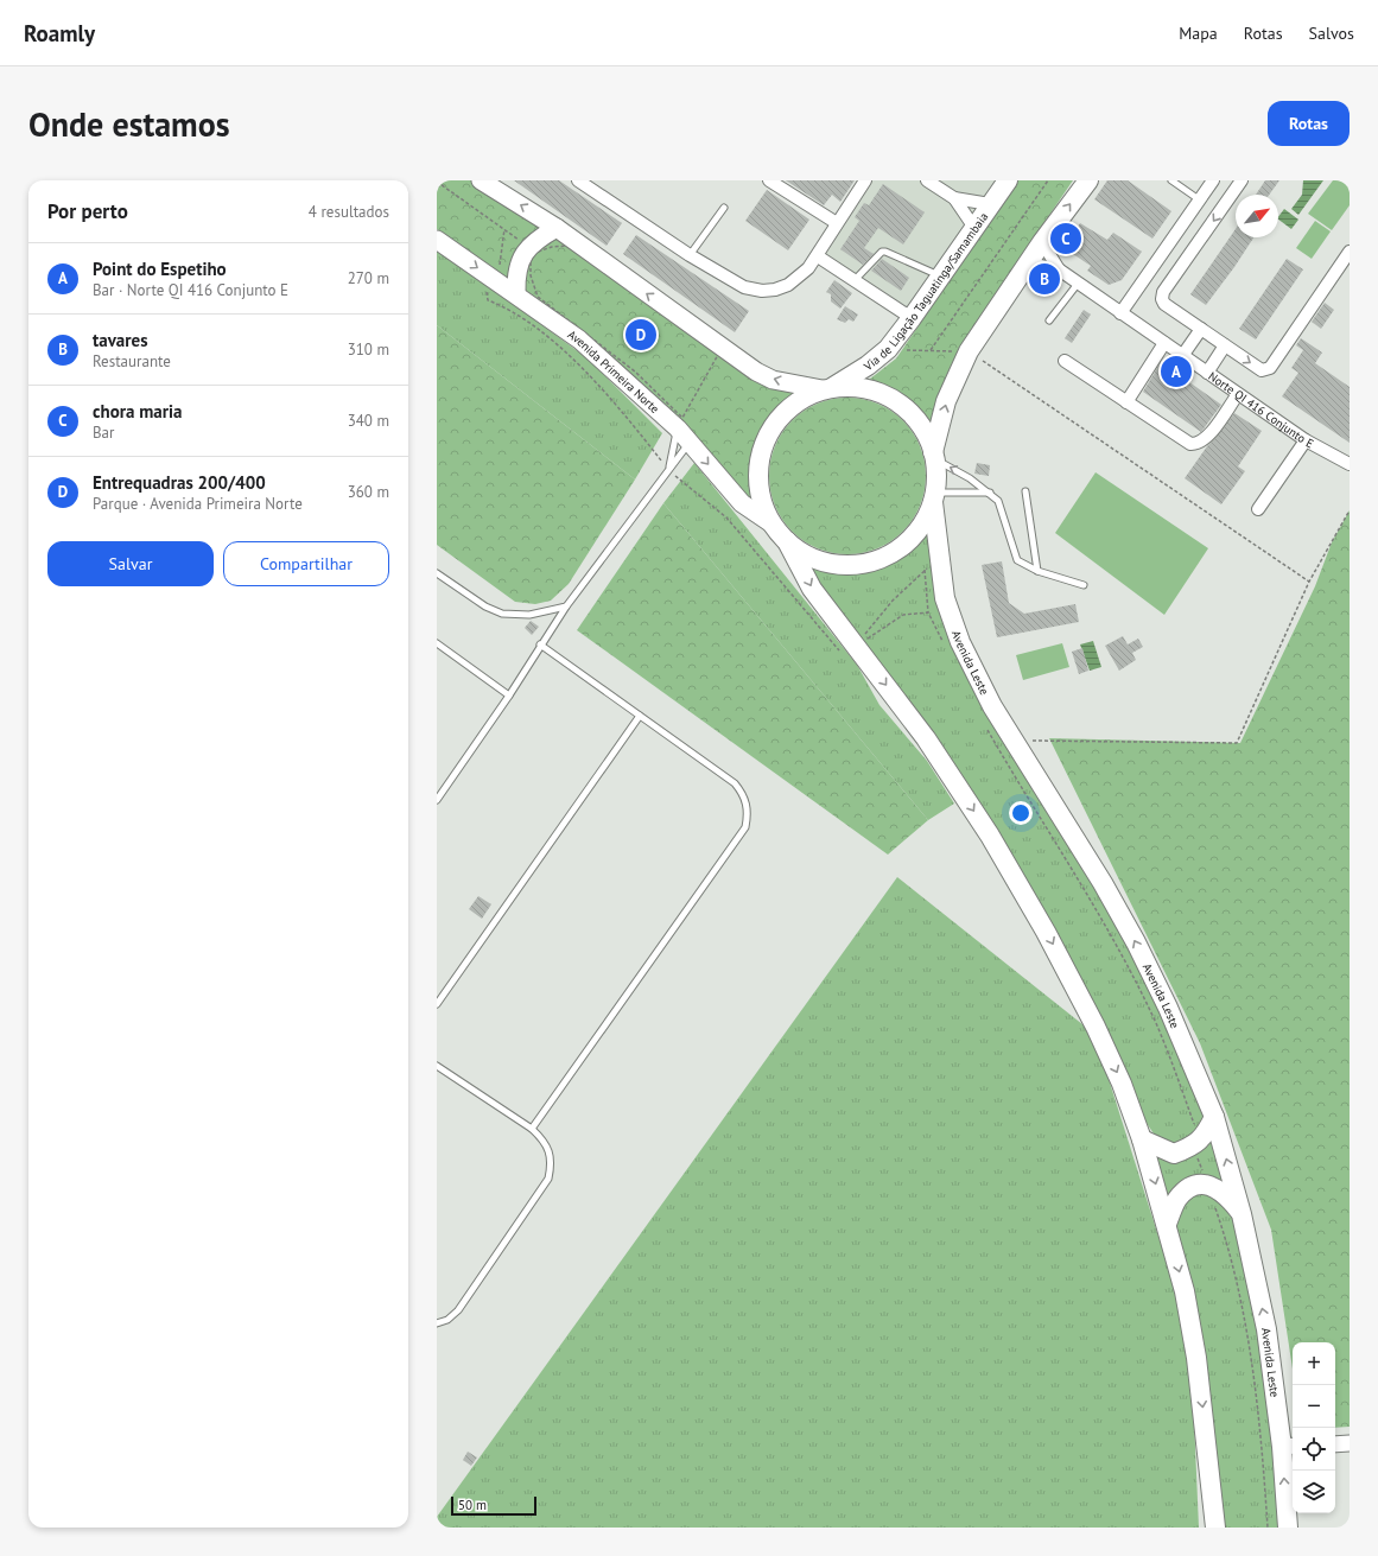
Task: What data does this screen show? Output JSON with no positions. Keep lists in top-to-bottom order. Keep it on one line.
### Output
{"streets":{"main road":["Via de Ligação Taguatinga/Samambaia","Avenida Primeira Norte","Avenida Leste"],"street":["Norte QI 416 Conjunto E"]},"crossings":[["Via de Ligação Taguatinga/Samambaia","Avenida Primeira Norte"]],"scale_bar":"50 m","north":"top right","page":{"header":"Roamly","nav":["Mapa","Rotas","Salvos"],"buttons":["Rotas",["Salvar","Compartilhar"]],"title":"Onde estamos","heading":["Por perto","4 resultados"],"pins":["C","B","D","A"],"list":[{"mark":"A","name":"Point do Espetiho","note":"Bar · Norte QI 416 Conjunto E","value":"270 m"},{"mark":"B","name":"tavares","note":"Restaurante","value":"310 m"},{"mark":"C","name":"chora maria","note":"Bar","value":"340 m"},{"mark":"D","name":"Entrequadras 200/400","note":"Parque · Avenida Primeira Norte","value":"360 m"}],"map_buttons":["+","−"],"scale":"50 m"}}
